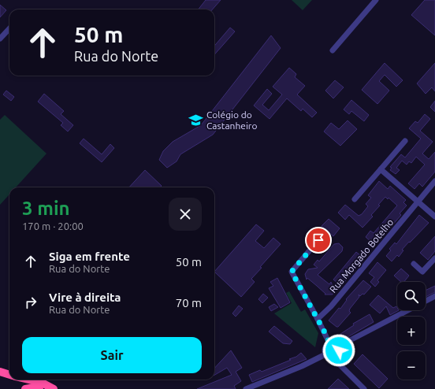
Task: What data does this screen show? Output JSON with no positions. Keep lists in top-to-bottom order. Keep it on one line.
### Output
{"streets":{"street":["Rua Morgado Botelho"]},"places":{"school or university":["Colégio do Castanheiro"]},"page":{"turn":["50 m","Rua do Norte"],"heading":["3 min","170 m · 20:00"],"list":[{"name":"Siga em frente","note":"Rua do Norte","value":"50 m"},{"name":"Vire à direita","note":"Rua do Norte","value":"70 m"}],"map_buttons":["+","−"],"buttons":"Sair"}}
